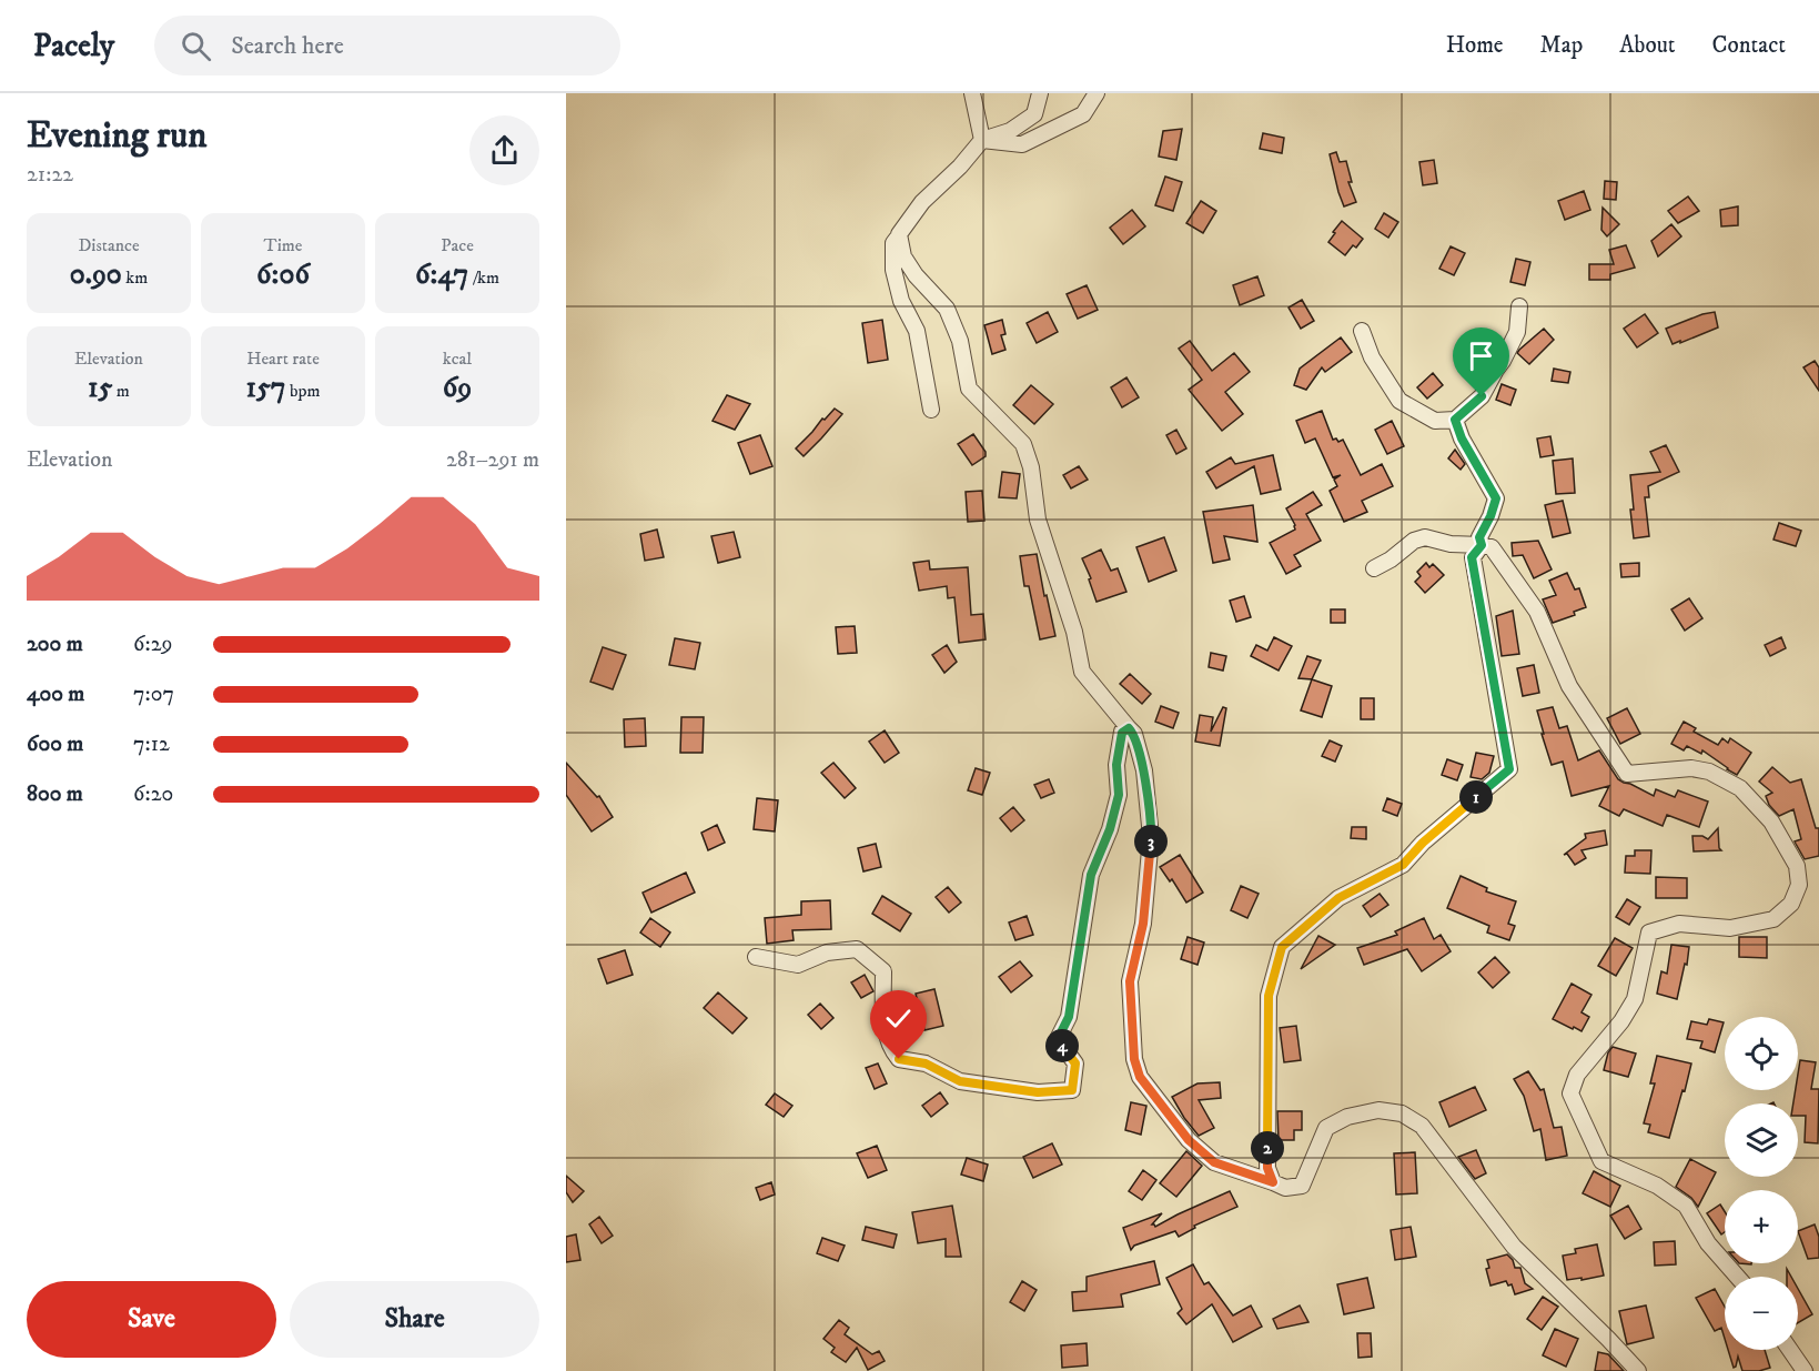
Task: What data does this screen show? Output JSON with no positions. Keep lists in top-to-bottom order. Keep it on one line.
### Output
{"page":{"header":"Pacely","search":"Search here","nav":["Home","Map","About","Contact"],"heading":["Evening run","21:22"],"stats":[["Distance","0.90 km"],["Time","6:06"],["Pace","6:47 /km"],["Elevation","15 m"],["Heart rate","157 bpm"],["kcal","69"]],"chart":["Elevation","281–291 m"],"list":[{"name":"200 m","note":"6:29"},{"name":"400 m","note":"7:07"},{"name":"600 m","note":"7:12"},{"name":"800 m","note":"6:20"}],"pins":["1","3","4","2"],"map_buttons":["+","−"],"buttons":["Save","Share"]}}
